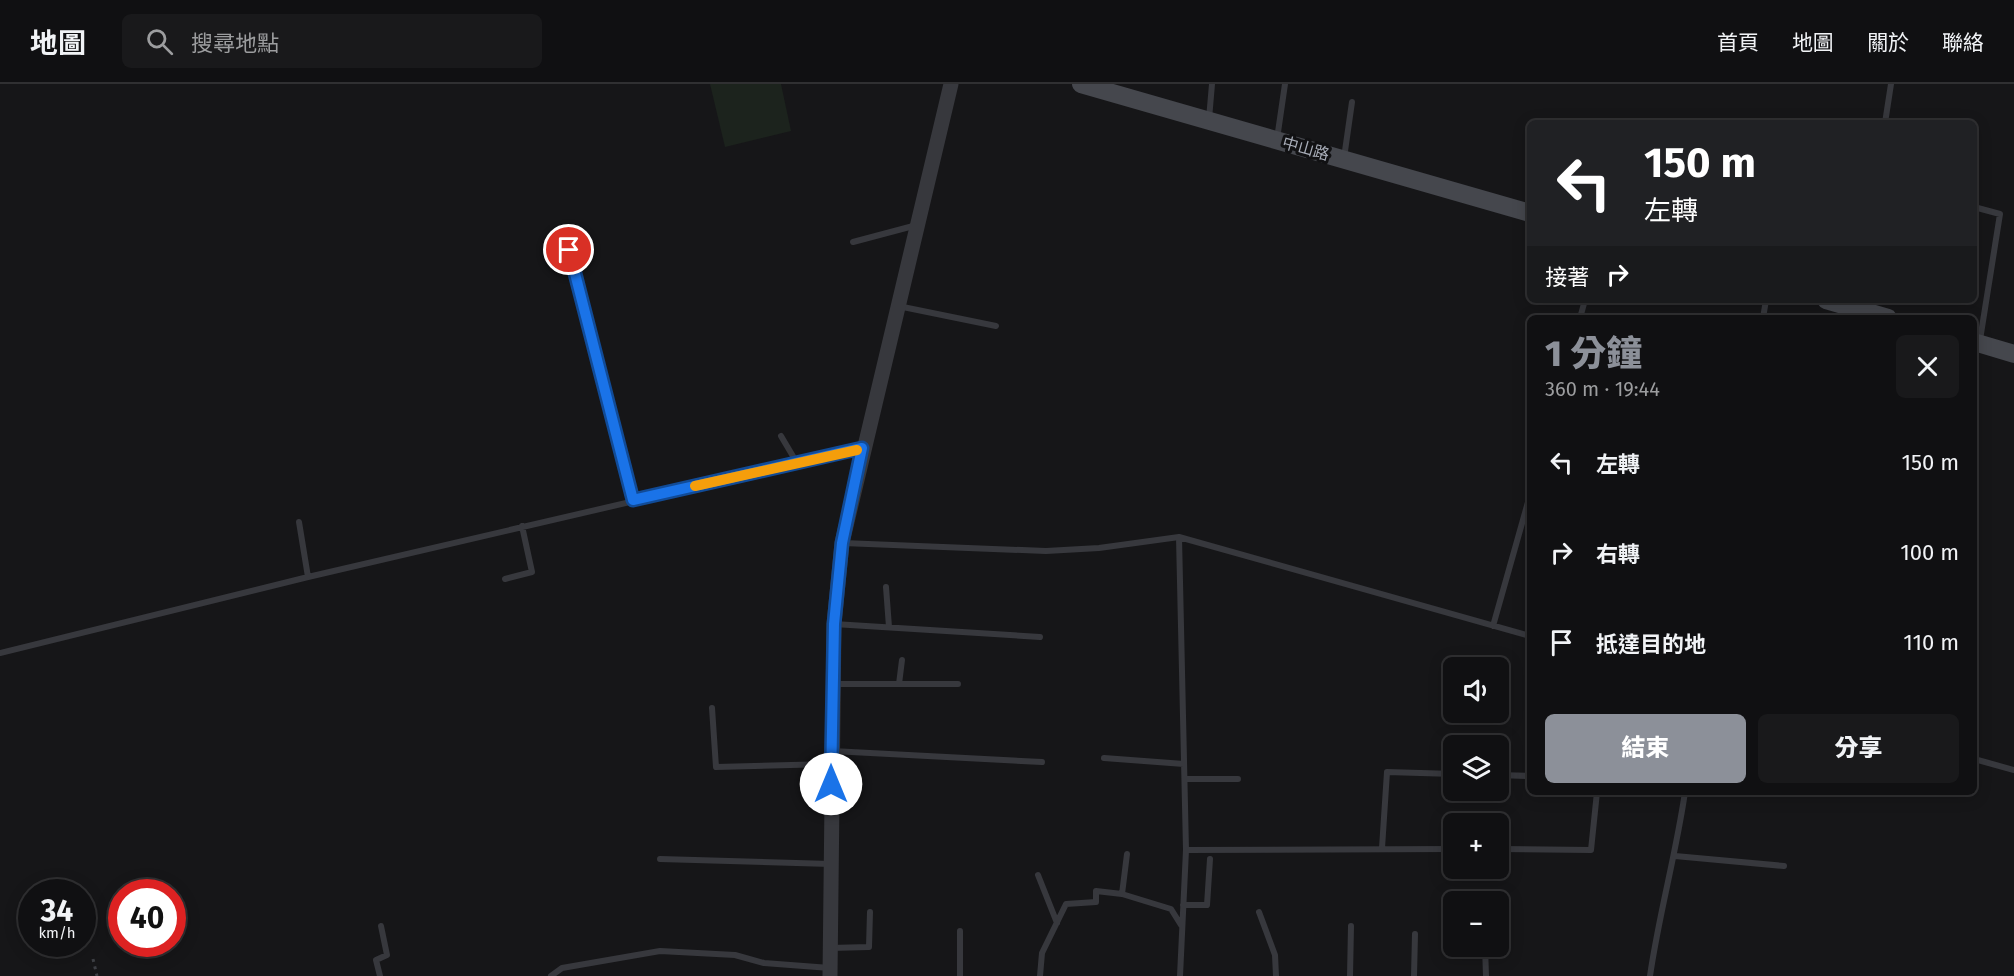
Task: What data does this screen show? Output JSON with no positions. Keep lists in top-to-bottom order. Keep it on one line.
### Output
{"streets":{"main road":["中山路"]},"page":{"header":"地圖","search":"搜尋地點","nav":["首頁","地圖","關於","聯絡"],"turn":["150 m","左轉"],"then":"接著","heading":["1 分鐘","360 m · 19:44"],"list":[{"name":"左轉","value":"150 m"},{"name":"右轉","value":"100 m"},{"name":"抵達目的地","value":"110 m"}],"map_buttons":["+","−"],"buttons":["結束","分享"],"speed":"34 km/h","limit":"40"}}
